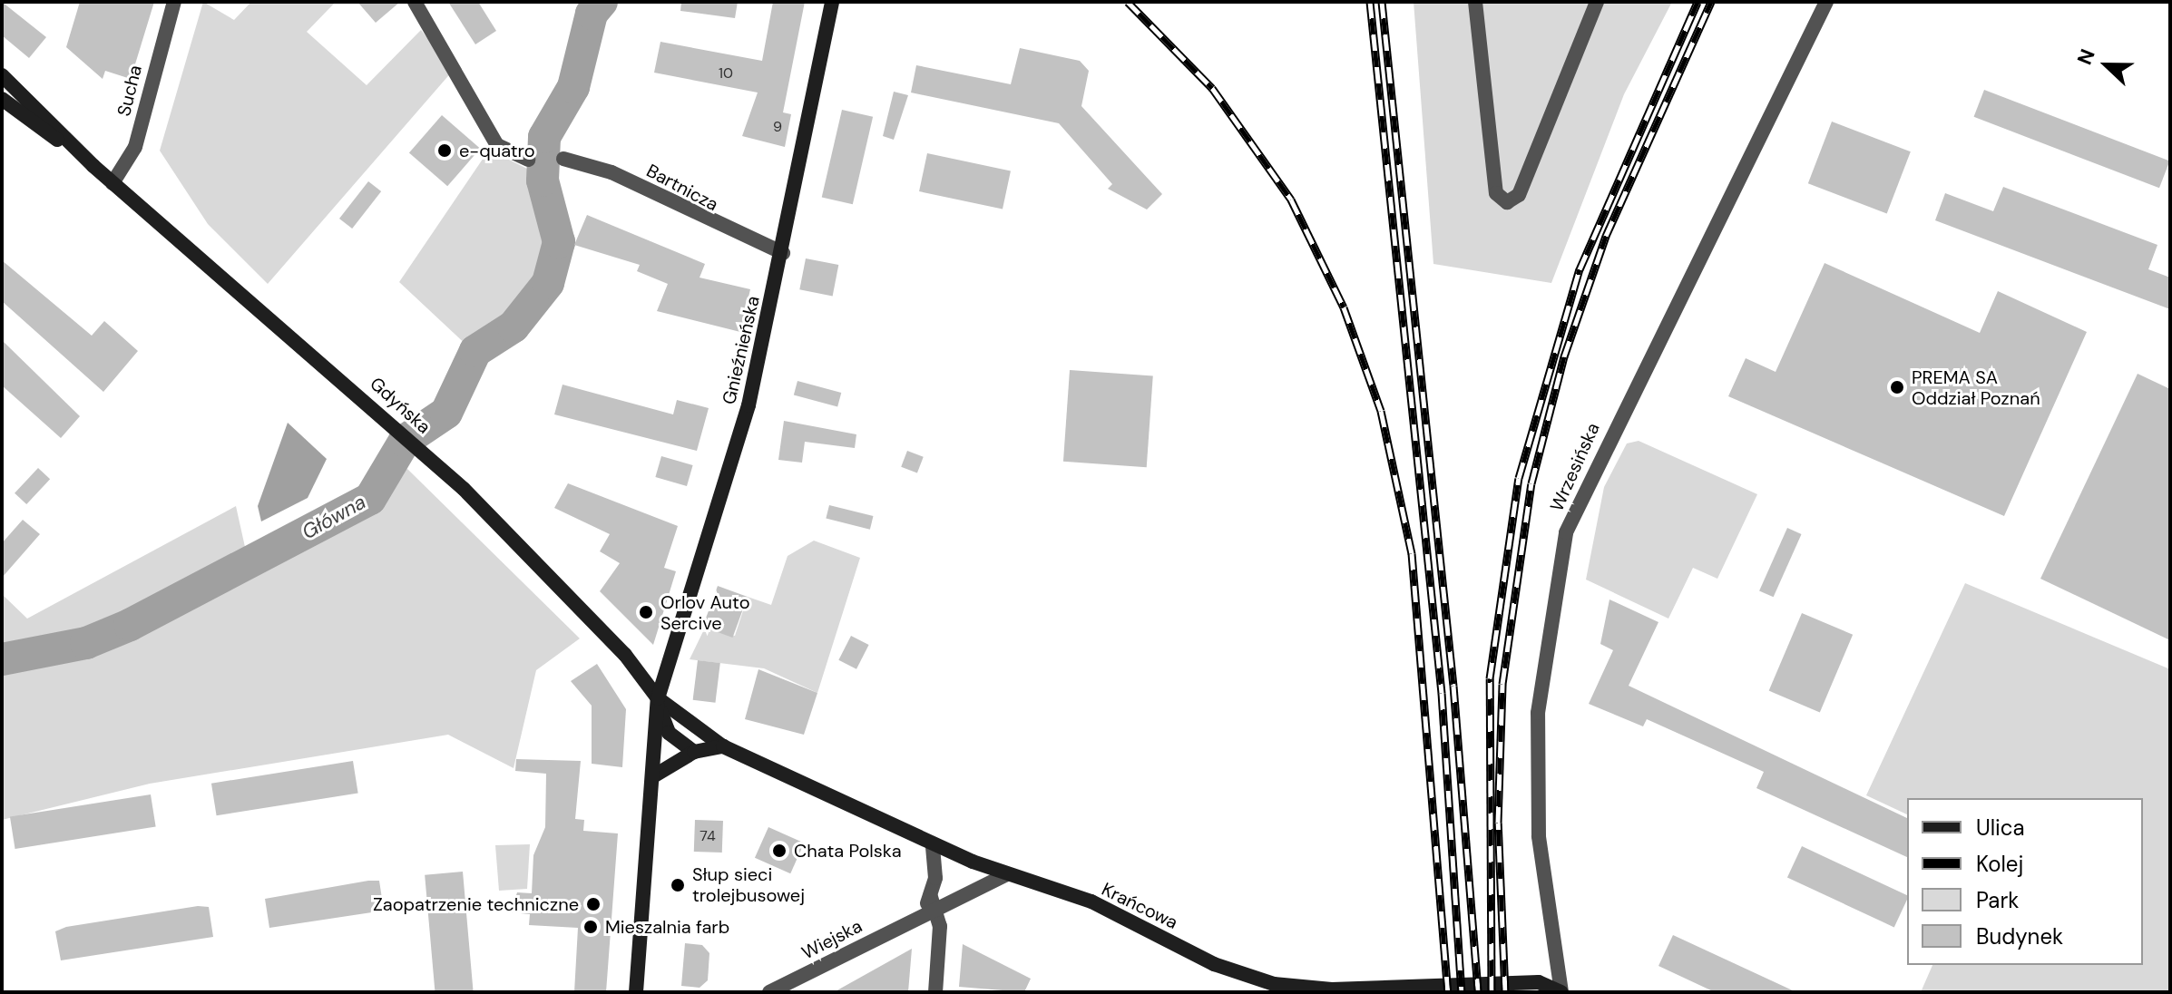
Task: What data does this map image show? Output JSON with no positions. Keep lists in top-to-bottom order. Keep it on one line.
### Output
{"streets":{"street":["Sucha","Bartnicza","Gnieźnieńska","Gdyńska","Wrzesińska","Krańcowa","Wiejska"]},"crossings":[["Sucha","Gdyńska"],["Bartnicza","Gnieźnieńska"],["Gnieźnieńska","Gdyńska"],["Gnieźnieńska","Krańcowa"],["Gdyńska","Krańcowa"],["Wrzesińska","Krańcowa"],["Krańcowa","Wiejska"]],"water":["Główna"],"places":["e-quatro","PREMA SA Oddział Poznań","Orlov Auto Sercive","Chata Polska","Słup sieci trolejbusowej","Zaopatrzenie techniczne","Mieszalnia farb"],"house_numbers":["10","9","74"],"legend":["Ulica","Kolej","Park","Budynek"],"north":"left"}
